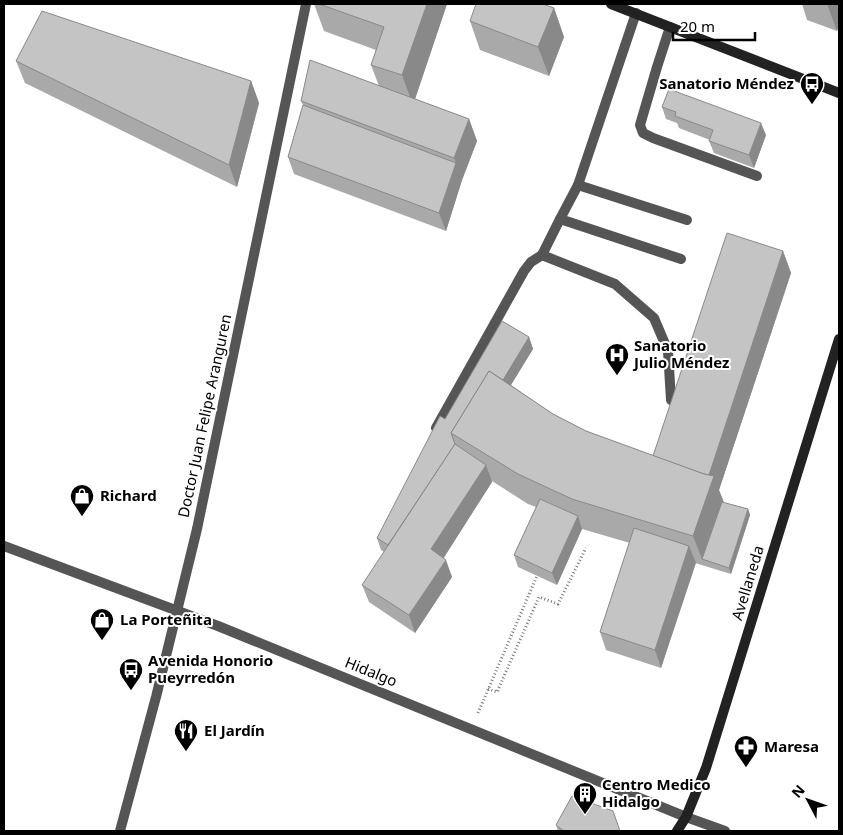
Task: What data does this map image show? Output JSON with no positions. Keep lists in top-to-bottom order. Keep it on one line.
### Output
{"streets":{"street":["Doctor Juan Felipe Aranguren","Avellaneda","Hidalgo"]},"crossings":[["Doctor Juan Felipe Aranguren","Hidalgo"],["Avellaneda","Hidalgo"]],"places":{"bus stop":["Sanatorio Méndez","Avenida Honorio Pueyrredón"],"hospital":["Sanatorio Julio Méndez"],"shop":["Richard","La Porteñita"],"restaurant":["El Jardín"],"pharmacy":["Maresa"],"building":["Centro Medico Hidalgo"]},"scale_bar":"20 m","north":"top left"}
